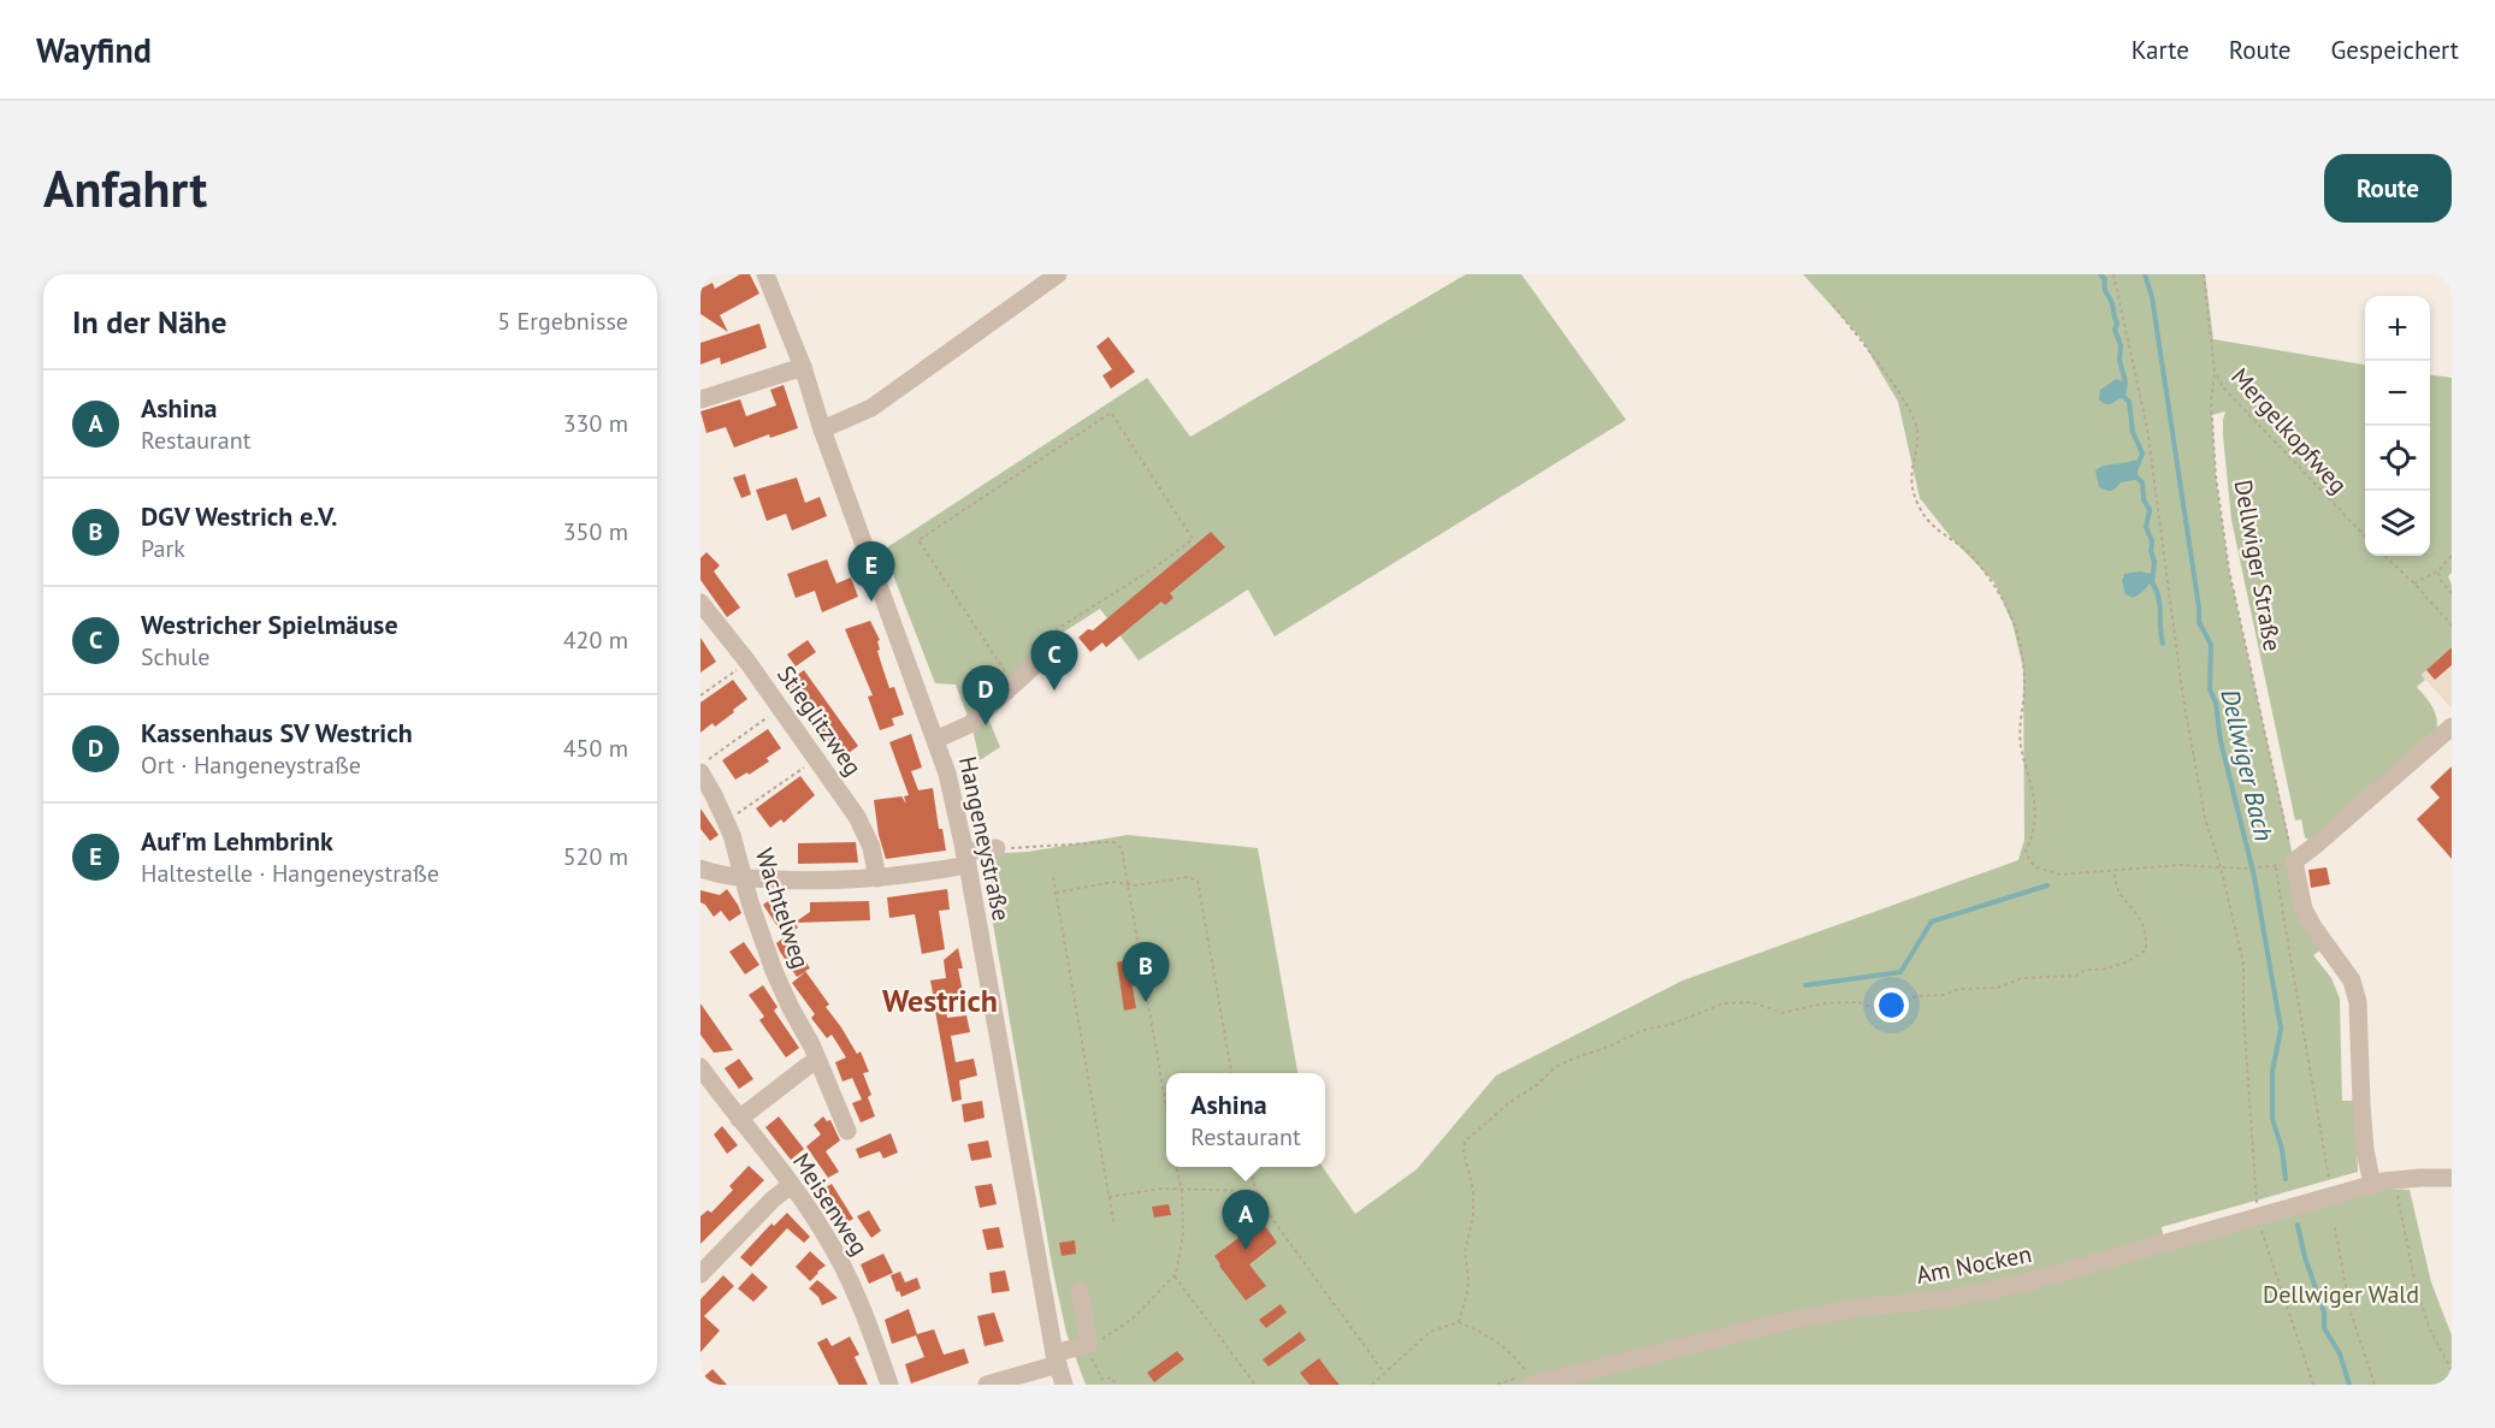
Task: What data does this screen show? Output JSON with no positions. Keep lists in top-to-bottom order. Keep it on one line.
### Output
{"streets":{"street":["Stieglitzweg","Hangeneystraße","Wachtelweg","Meisenweg","Am Nocken"],"path":["Mergelkopfweg","Dellwiger Straße"]},"crossings":[["Mergelkopfweg","Dellwiger Straße"],["Dellwiger Straße","Am Nocken"]],"districts":["Westrich"],"water":["Dellwiger Bach"],"parks":["Dellwiger Wald"],"page":{"header":"Wayfind","nav":["Karte","Route","Gespeichert"],"buttons":"Route","title":"Anfahrt","heading":["In der Nähe","5 Ergebnisse"],"map_buttons":["+","−"],"list":[{"mark":"A","name":"Ashina","note":"Restaurant","value":"330 m"},{"mark":"B","name":"DGV Westrich e.V.","note":"Park","value":"350 m"},{"mark":"C","name":"Westricher Spielmäuse","note":"Schule","value":"420 m"},{"mark":"D","name":"Kassenhaus SV Westrich","note":"Ort · Hangeneystraße","value":"450 m"},{"mark":"E","name":"Auf'm Lehmbrink","note":"Haltestelle · Hangeneystraße","value":"520 m"}],"pins":["E","C","D","B","A"],"popup":["Ashina","Restaurant"]}}
